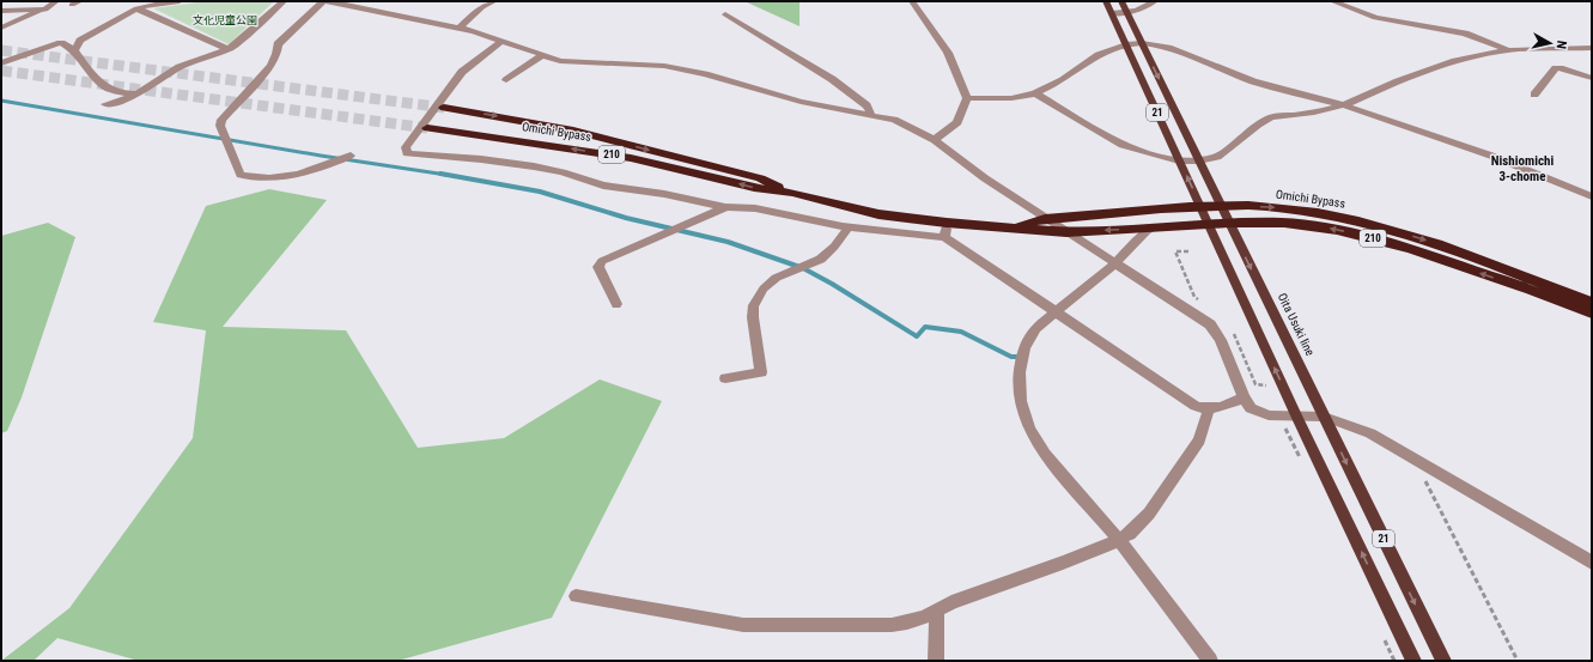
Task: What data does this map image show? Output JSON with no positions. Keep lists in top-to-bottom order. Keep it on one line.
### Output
{"streets":{"highway":["Omichi Bypass","210"],"main road":["21","Oita Usuki line"]},"crossings":[["21","Omichi Bypass"],["Omichi Bypass","Oita Usuki line"]],"districts":["Nishiomichi 3-chome"],"parks":["文化児童公園"],"north":"right"}
